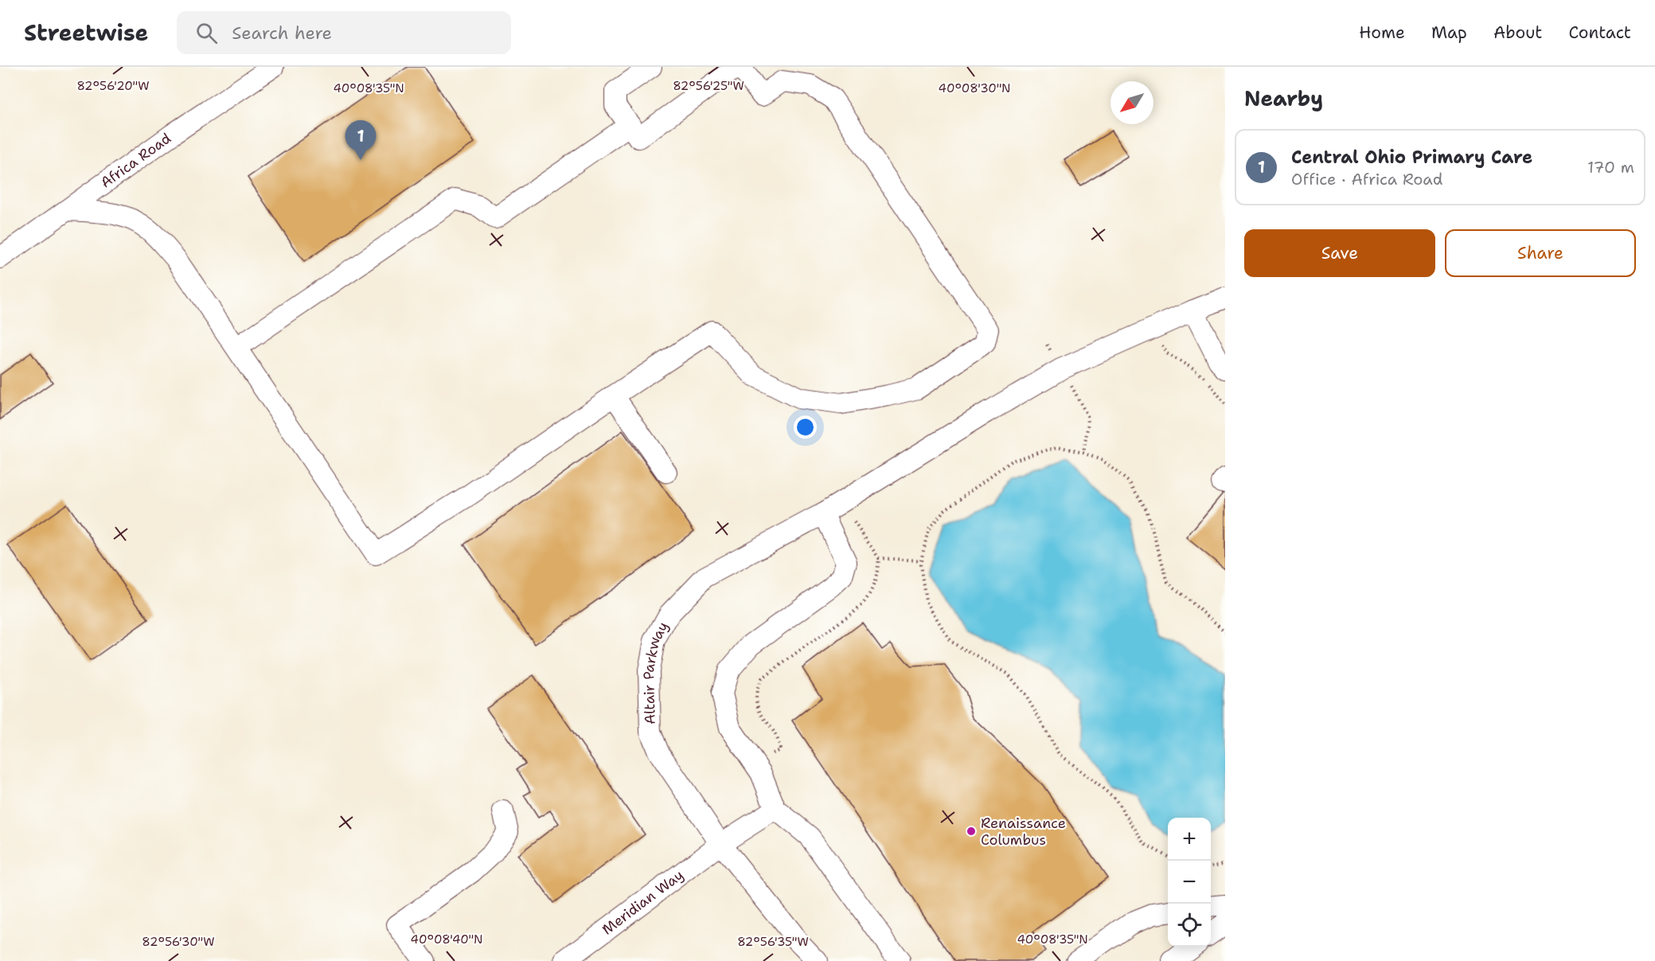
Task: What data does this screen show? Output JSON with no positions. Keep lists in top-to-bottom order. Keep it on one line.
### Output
{"streets":{"street":["Africa Road","Altair Parkway","Meridian Way"]},"crossings":[["Altair Parkway","Meridian Way"]],"places":["Renaissance Columbus"],"north":"bottom left","page":{"header":"Streetwise","search":"Search here","nav":["Home","Map","About","Contact"],"heading":"Nearby","pins":"1","list":[{"mark":"1","name":"Central Ohio Primary Care","note":"Office · Africa Road","value":"170 m"}],"buttons":["Save","Share"],"map_buttons":["+","−"]},"coordinates":["82°56'20\"W","82°56'25\"W","40°08'35\"N","40°08'30\"N","40°08'40\"N","82°56'30\"W","82°56'35\"W"]}
